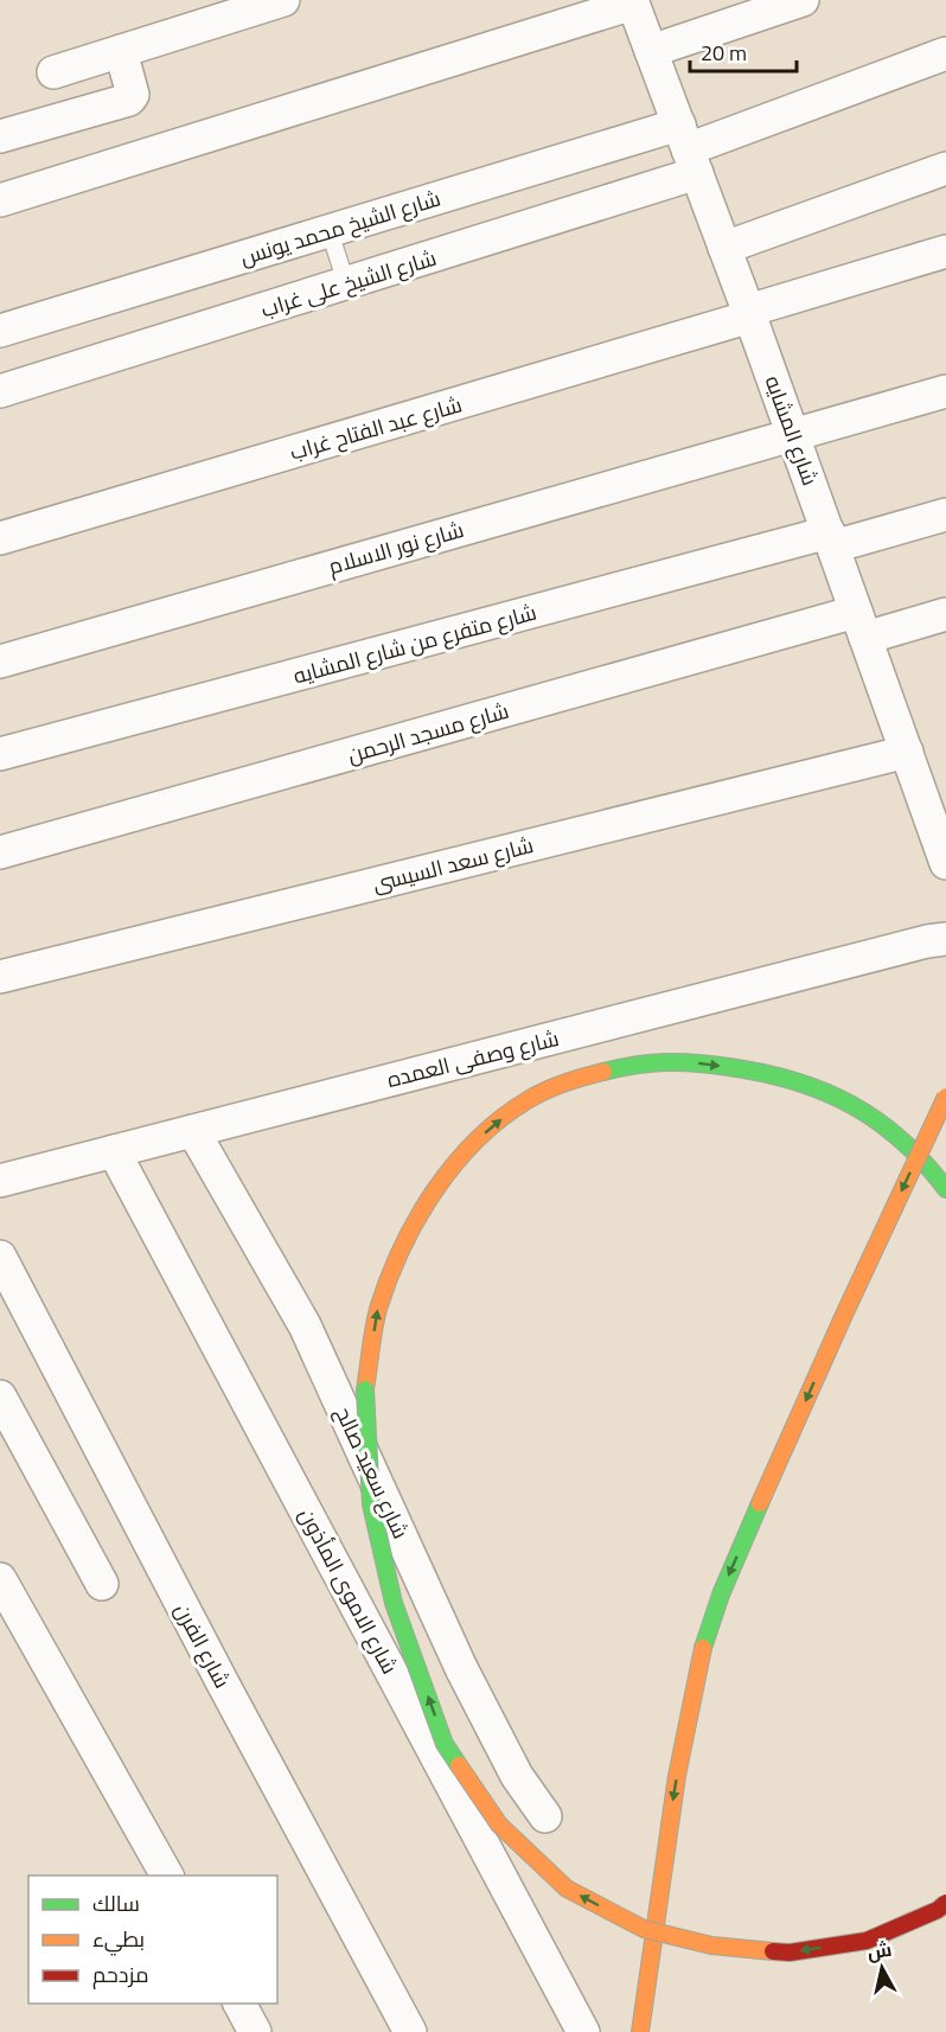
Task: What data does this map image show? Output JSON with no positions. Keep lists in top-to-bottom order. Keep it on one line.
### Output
{"streets":{"street":["شارع الشيخ محمد يونس","شارع الشيخ على غراب","شارع عبد الفتاح غراب","شارع المشايه","شارع نور الاسلام","شارع متفرع من شارع المشايه","شارع مسجد الرحمن","شارع سعد السيسى","شارع وصفى العمده","شارع سعيد صالح","شارع الاموى المأذون","شارع الفرن"]},"crossings":[["شارع الشيخ محمد يونس","شارع الشيخ على غراب"],["شارع الشيخ محمد يونس","شارع المشايه"],["شارع الشيخ على غراب","شارع المشايه"],["شارع عبد الفتاح غراب","شارع المشايه"],["شارع المشايه","شارع نور الاسلام"],["شارع المشايه","شارع متفرع من شارع المشايه"],["شارع المشايه","شارع مسجد الرحمن"],["شارع المشايه","شارع سعد السيسى"],["شارع وصفى العمده","شارع سعيد صالح"],["شارع وصفى العمده","شارع الاموى المأذون"]],"legend":["سالك","بطيء","مزدحم"],"scale_bar":"20 m","north":"top"}
